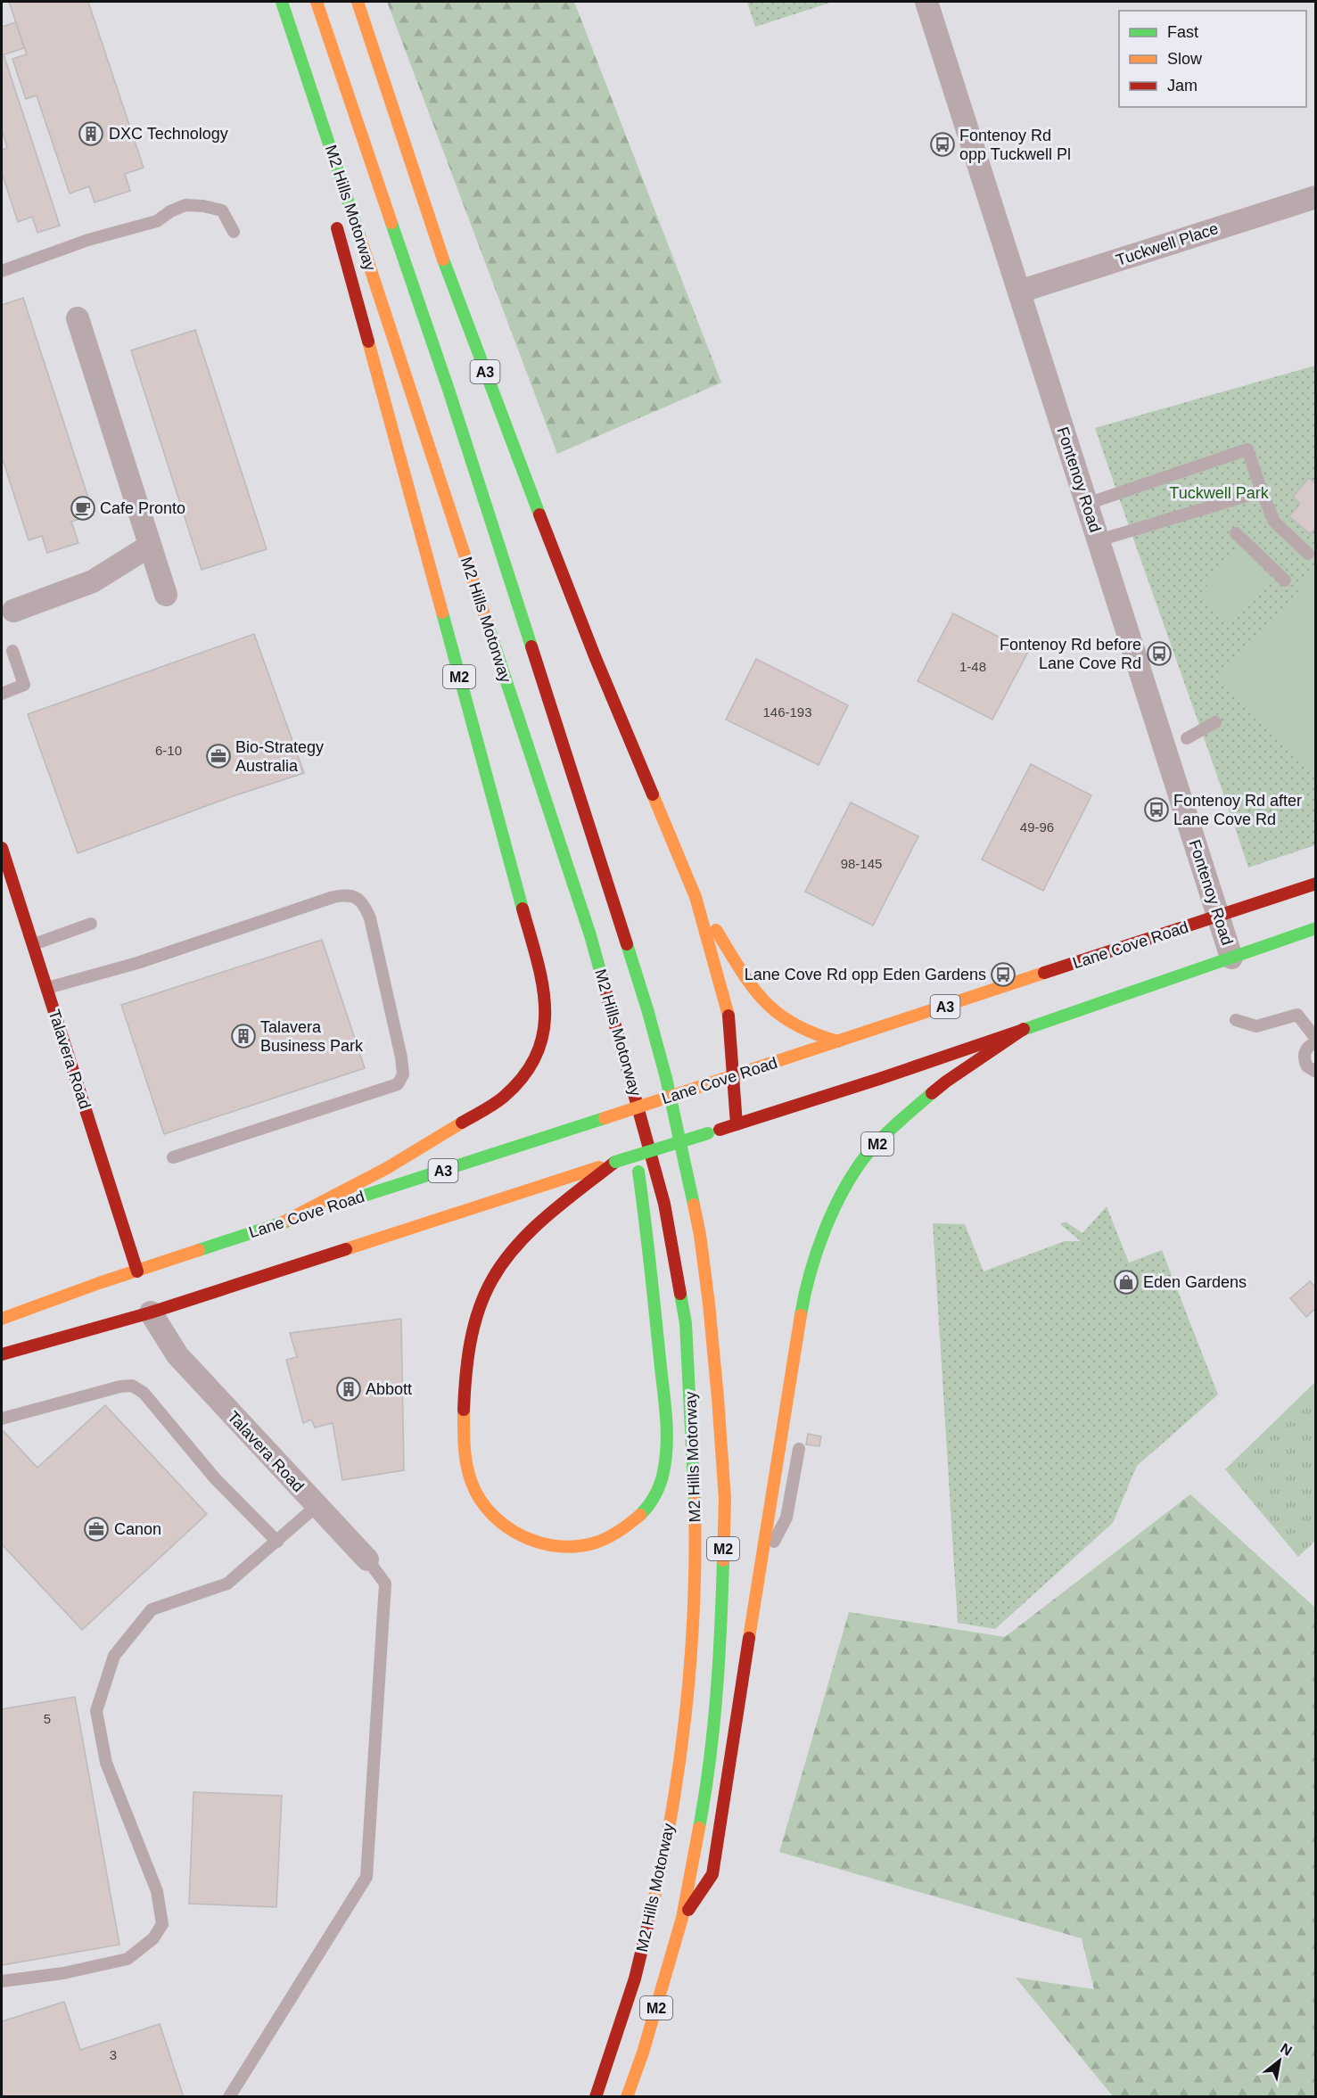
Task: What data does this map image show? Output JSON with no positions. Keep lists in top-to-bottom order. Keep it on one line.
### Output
{"streets":{"main road":["M2 Hills Motorway","A3","M2","Lane Cove Road","Talavera Road"],"street":["Tuckwell Place","Fontenoy Road"]},"crossings":[["M2 Hills Motorway","M2"],["Tuckwell Place","Fontenoy Road"],["A3","Lane Cove Road"],["Fontenoy Road","Lane Cove Road"],["M2","Lane Cove Road"],["Lane Cove Road","Talavera Road"]],"parks":["Tuckwell Park"],"places":{"building":["DXC Technology","Talavera Business Park","Abbott"],"bus stop":["Fontenoy Rd opp Tuckwell Pl","Fontenoy Rd before Lane Cove Rd","Fontenoy Rd after Lane Cove Rd","Lane Cove Rd opp Eden Gardens"],"cafe":["Cafe Pronto"],"office":["Bio-Strategy Australia","Canon"],"shop":["Eden Gardens"]},"house_numbers":["1-48","146-193","6-10","49-96","98-145","5","3"],"legend":["Fast","Slow","Jam"],"north":"top right"}
